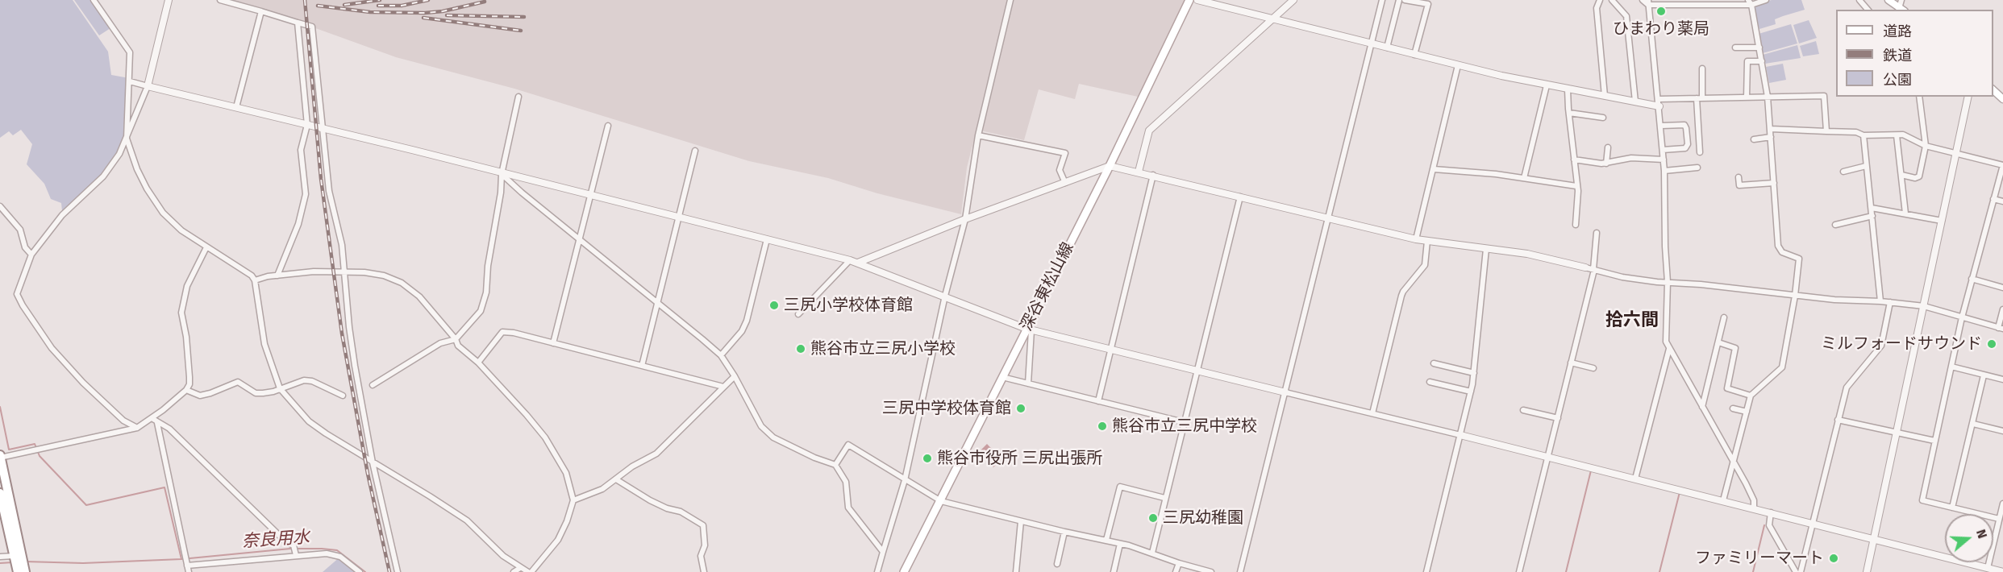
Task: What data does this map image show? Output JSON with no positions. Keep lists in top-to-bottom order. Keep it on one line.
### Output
{"streets":{"main road":["深谷東松山線"]},"districts":["拾六間"],"water":["奈良用水"],"places":["ひまわり薬局","三尻小学校体育館","ミルフォードサウンド","熊谷市立三尻小学校","三尻中学校体育館","熊谷市立三尻中学校","熊谷市役所 三尻出張所","三尻幼稚園","ファミリーマート"],"legend":["道路","鉄道","公園"],"north":"right"}
